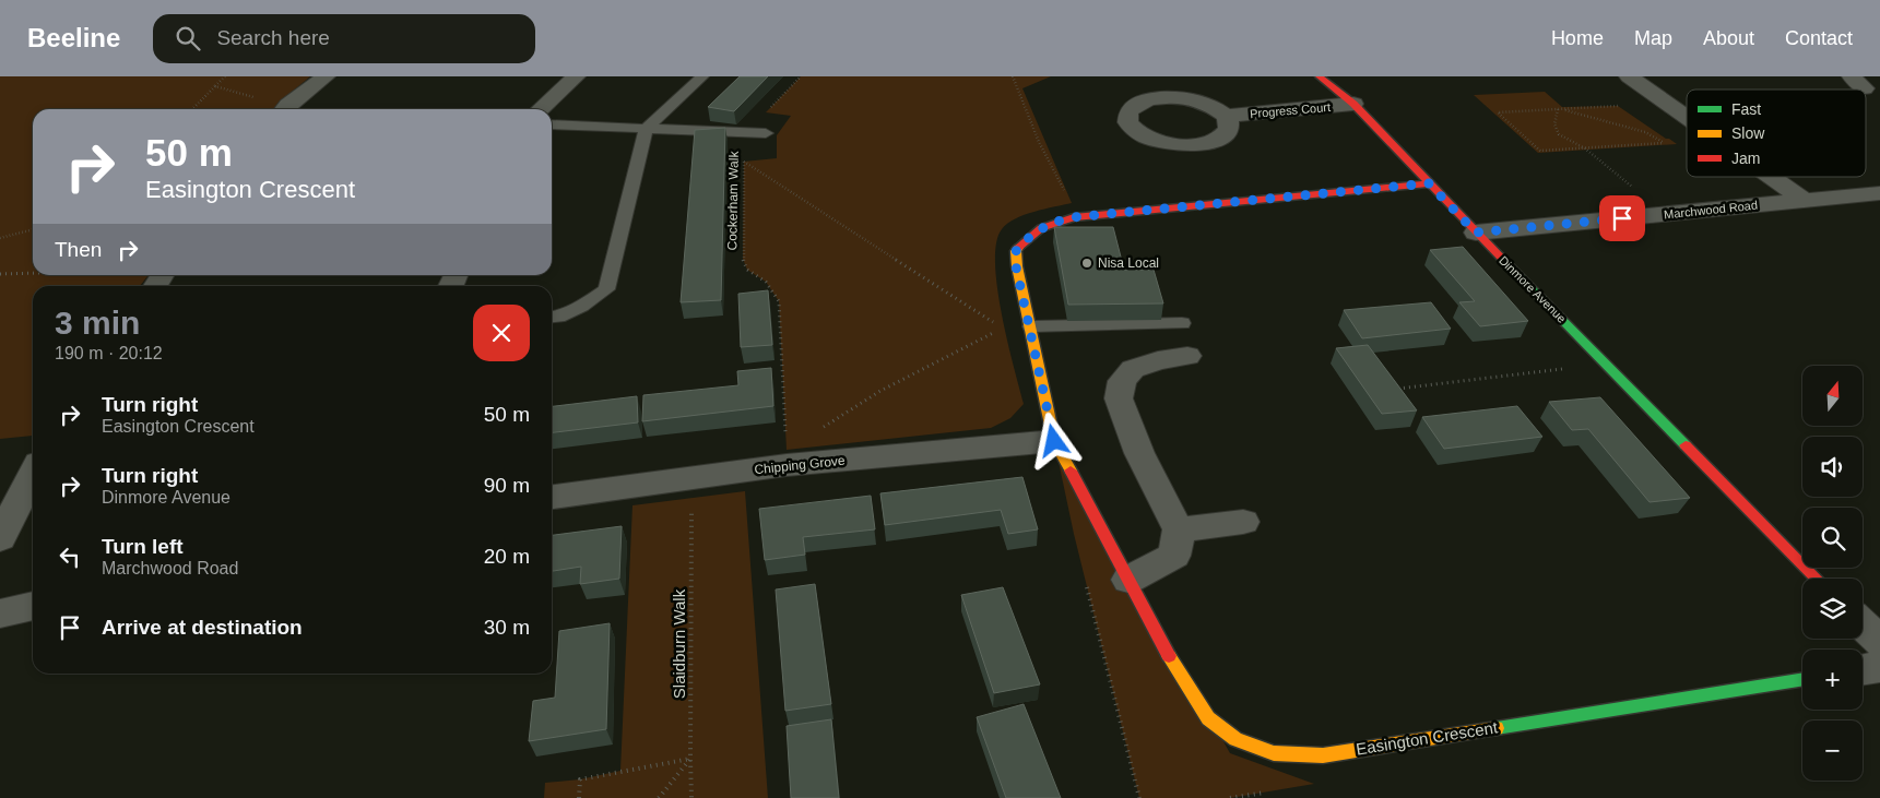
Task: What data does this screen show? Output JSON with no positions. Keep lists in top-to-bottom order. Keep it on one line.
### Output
{"streets":{"street":["Progress Court","Marchwood Road","Dinmore Avenue","Chipping Grove","Easington Crescent"],"path":["Cockerham Walk","Slaidburn Walk"]},"crossings":[["Progress Court","Dinmore Avenue"],["Cockerham Walk","Chipping Grove"],["Marchwood Road","Dinmore Avenue"],["Dinmore Avenue","Easington Crescent"],["Chipping Grove","Slaidburn Walk"],["Chipping Grove","Easington Crescent"]],"places":["Nisa Local"],"legend":["Fast","Slow","Jam"],"north":"top","page":{"header":"Beeline","search":"Search here","nav":["Home","Map","About","Contact"],"turn":["50 m","Easington Crescent"],"then":"Then","heading":["3 min","190 m · 20:12"],"map_buttons":["+","−"],"list":[{"name":"Turn right","note":"Easington Crescent","value":"50 m"},{"name":"Turn right","note":"Dinmore Avenue","value":"90 m"},{"name":"Turn left","note":"Marchwood Road","value":"20 m"},{"name":"Arrive at destination","value":"30 m"}]}}
